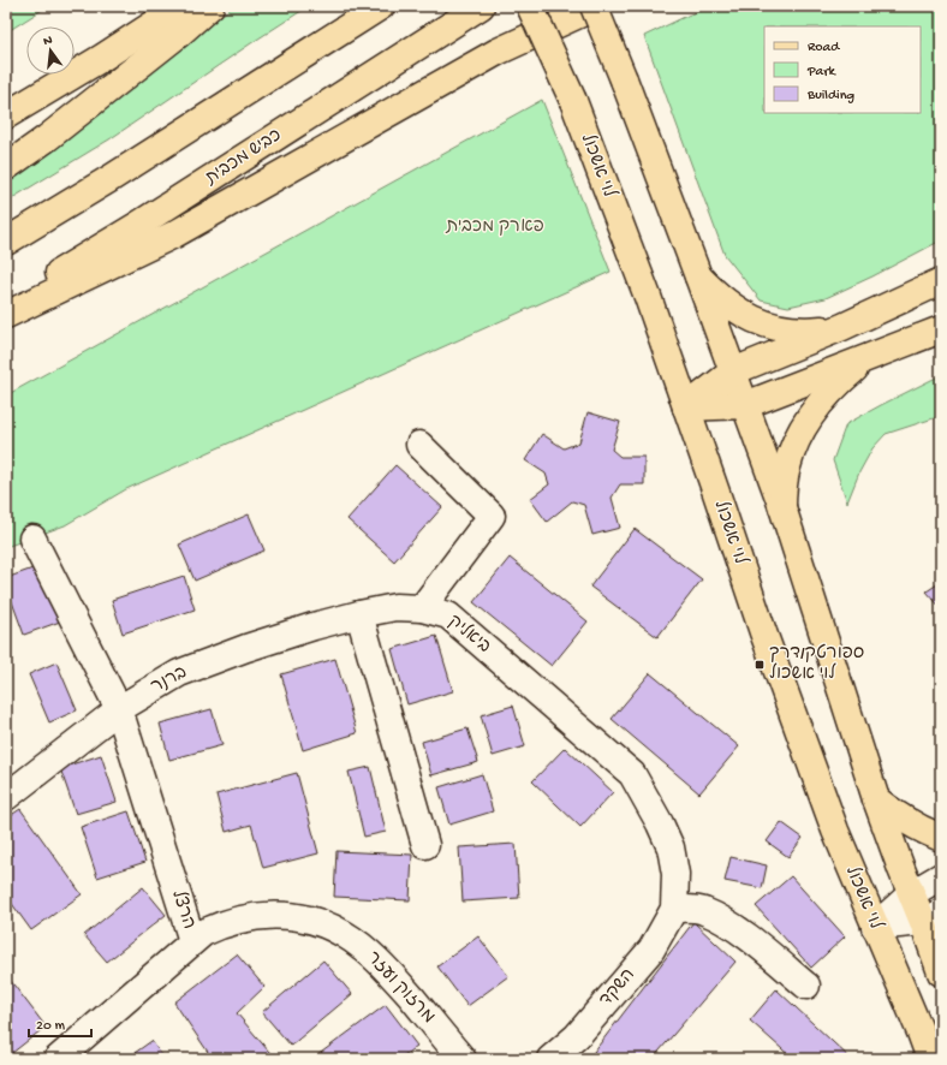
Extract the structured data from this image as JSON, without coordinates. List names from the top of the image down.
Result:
{
  "streets": {
    "main road": ["כביש מכבית", "לוי אשכול"],
    "street": [
      "ביאליק",
      "ברנר",
      "הרצל",
      "מרזוק ועזר",
      "השקד"
    ]
  },
  "crossings": [
    ["ביאליק", "ברנר"],
    ["ביאליק", "השקד"],
    ["ברנר", "הרצל"],
    ["הרצל", "מרזוק ועזר"]
  ],
  "parks": ["פארק מכבית"],
  "places": {
    "transit": ["ספורטק/דרך לוי אשכול"]
  },
  "legend": ["Road", "Park", "Building"],
  "scale_bar": "20 m",
  "north": "top"
}
